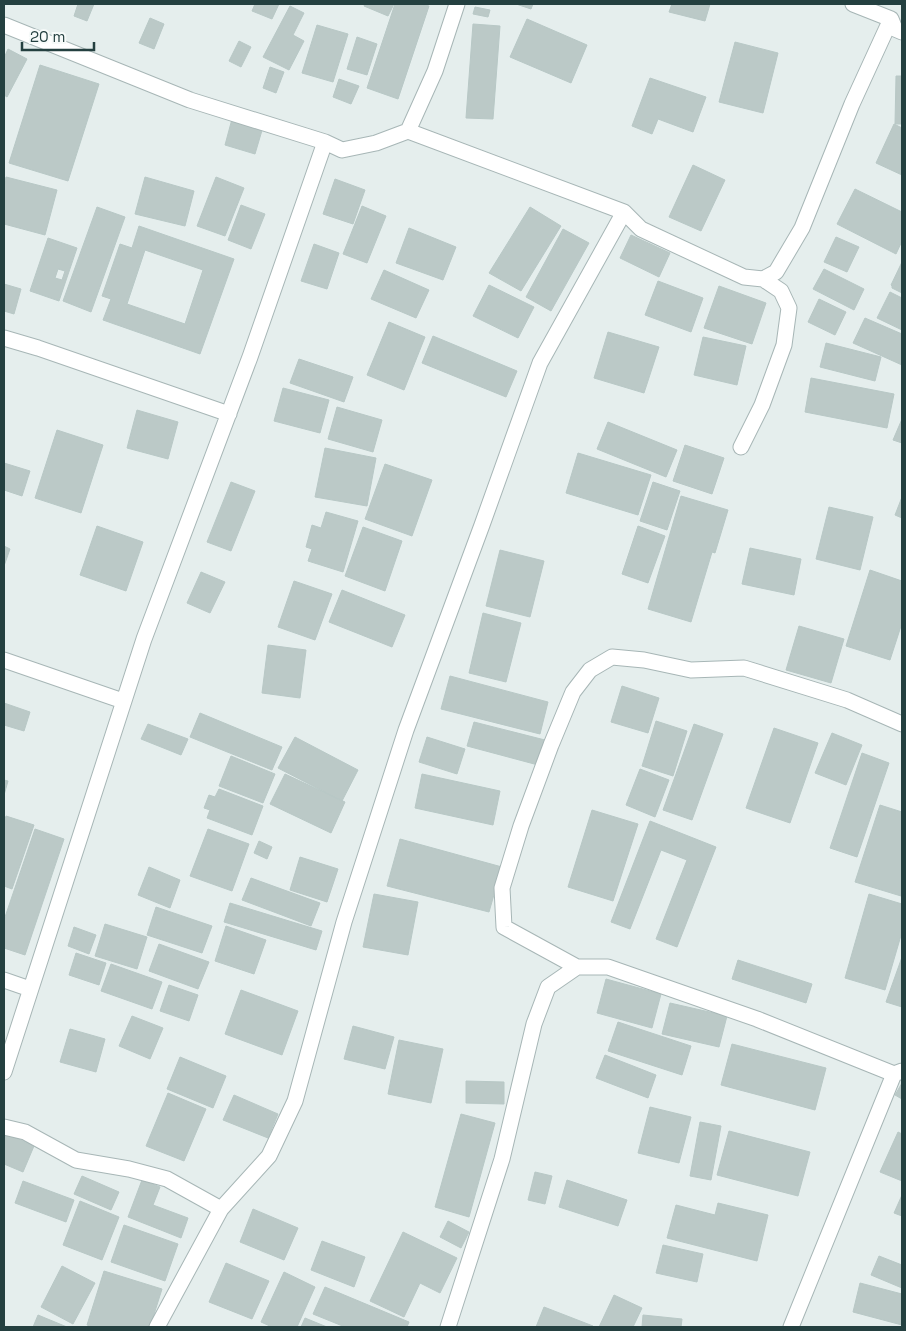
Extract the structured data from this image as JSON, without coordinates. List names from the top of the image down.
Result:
{
  "scale_bar": "20 m"
}
